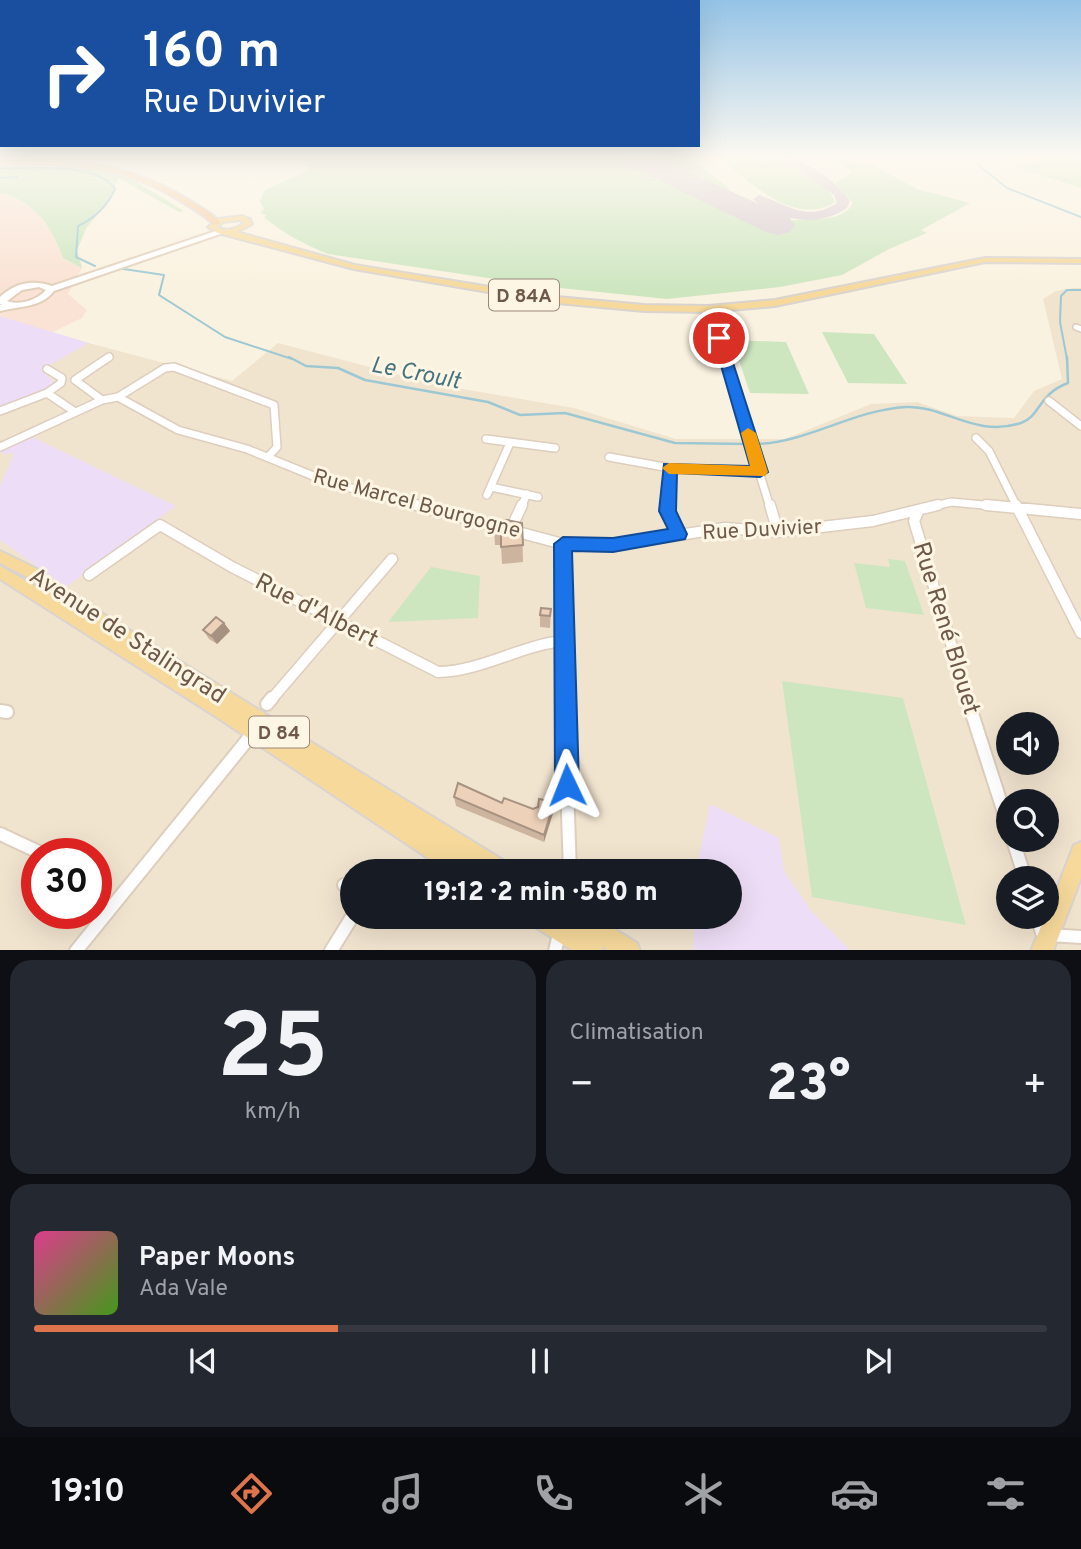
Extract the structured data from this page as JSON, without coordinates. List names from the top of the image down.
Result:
{
  "streets": {
    "main road": ["D 84A", "Avenue de Stalingrad", "D 84"],
    "street": [
      "Rue Marcel Bourgogne",
      "Rue Duvivier",
      "Rue d'Albert",
      "Rue René Blouet"
    ]
  },
  "crossings": [
    ["Rue Marcel Bourgogne", "Rue Duvivier"],
    ["Rue Duvivier", "Rue René Blouet"]
  ],
  "water": ["Le Croult"],
  "page": {
    "turn": ["160 m", "Rue Duvivier"],
    "limit": "30",
    "trip": "19:12 · 2 min · 580 m",
    "tile": [
      ["25", "km/h"],
      "Climatisation"
    ],
    "heat": ["−", "23°", "+"],
    "song": ["Paper Moons", "Ada Vale"],
    "tabs": "19:10"
  }
}
